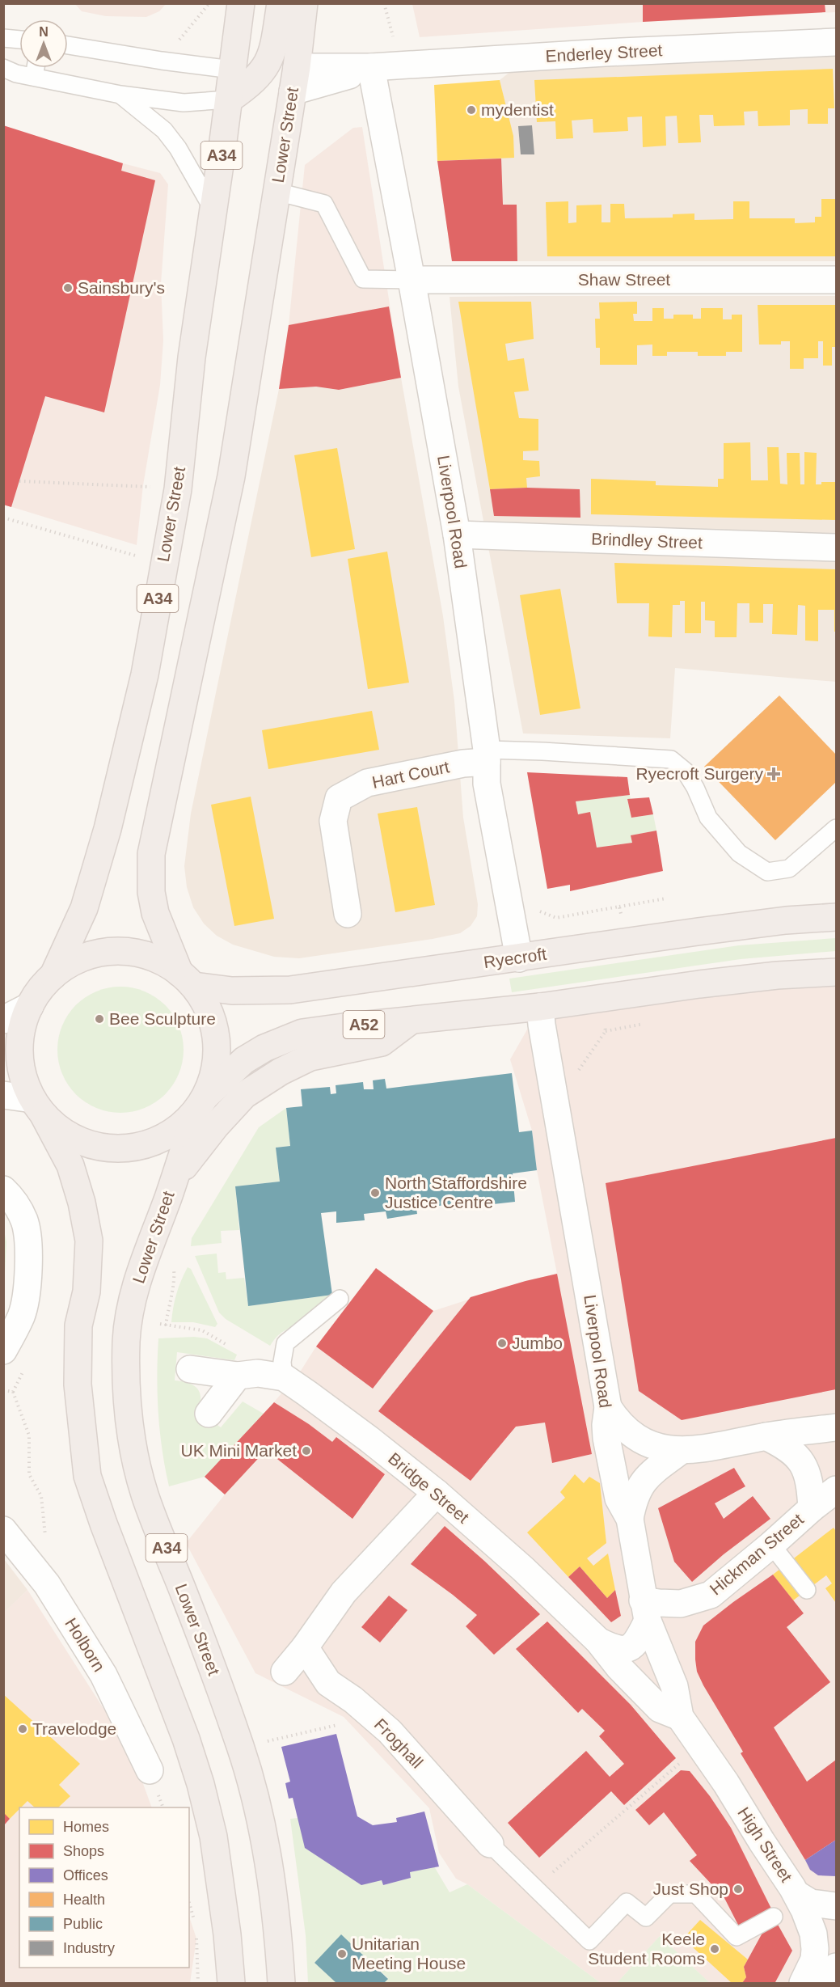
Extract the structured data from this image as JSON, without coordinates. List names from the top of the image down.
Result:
{
  "streets": {
    "highway": [
      "Lower Street",
      "A34",
      "Ryecroft",
      "A52"
    ],
    "street": [
      "Enderley Street",
      "Shaw Street",
      "Liverpool Road",
      "Brindley Street",
      "Hart Court",
      "Bridge Street",
      "Hickman Street",
      "Holborn",
      "Froghall",
      "High Street"
    ]
  },
  "crossings": [
    ["Enderley Street", "Lower Street"],
    ["Enderley Street", "A34"],
    ["Enderley Street", "Liverpool Road"],
    ["Lower Street", "A34"],
    ["Lower Street", "Ryecroft"],
    ["Lower Street", "A52"],
    ["Shaw Street", "Liverpool Road"],
    ["Liverpool Road", "Brindley Street"],
    ["Liverpool Road", "Hart Court"],
    ["Liverpool Road", "Ryecroft"],
    ["Liverpool Road", "A52"],
    ["Liverpool Road", "Bridge Street"],
    ["Liverpool Road", "Hickman Street"],
    ["Liverpool Road", "High Street"],
    ["Bridge Street", "Hickman Street"],
    ["Bridge Street", "High Street"]
  ],
  "places": {
    "other": [
      "mydentist",
      "Sainsbury's",
      "Bee Sculpture",
      "North Staffordshire Justice Centre",
      "Jumbo",
      "UK Mini Market",
      "Travelodge",
      "Just Shop",
      "Keele Student Rooms",
      "Unitarian Meeting House"
    ],
    "health": ["Ryecroft Surgery"]
  },
  "legend": [
    "Homes",
    "Shops",
    "Offices",
    "Health",
    "Public",
    "Industry"
  ],
  "north": "top"
}
